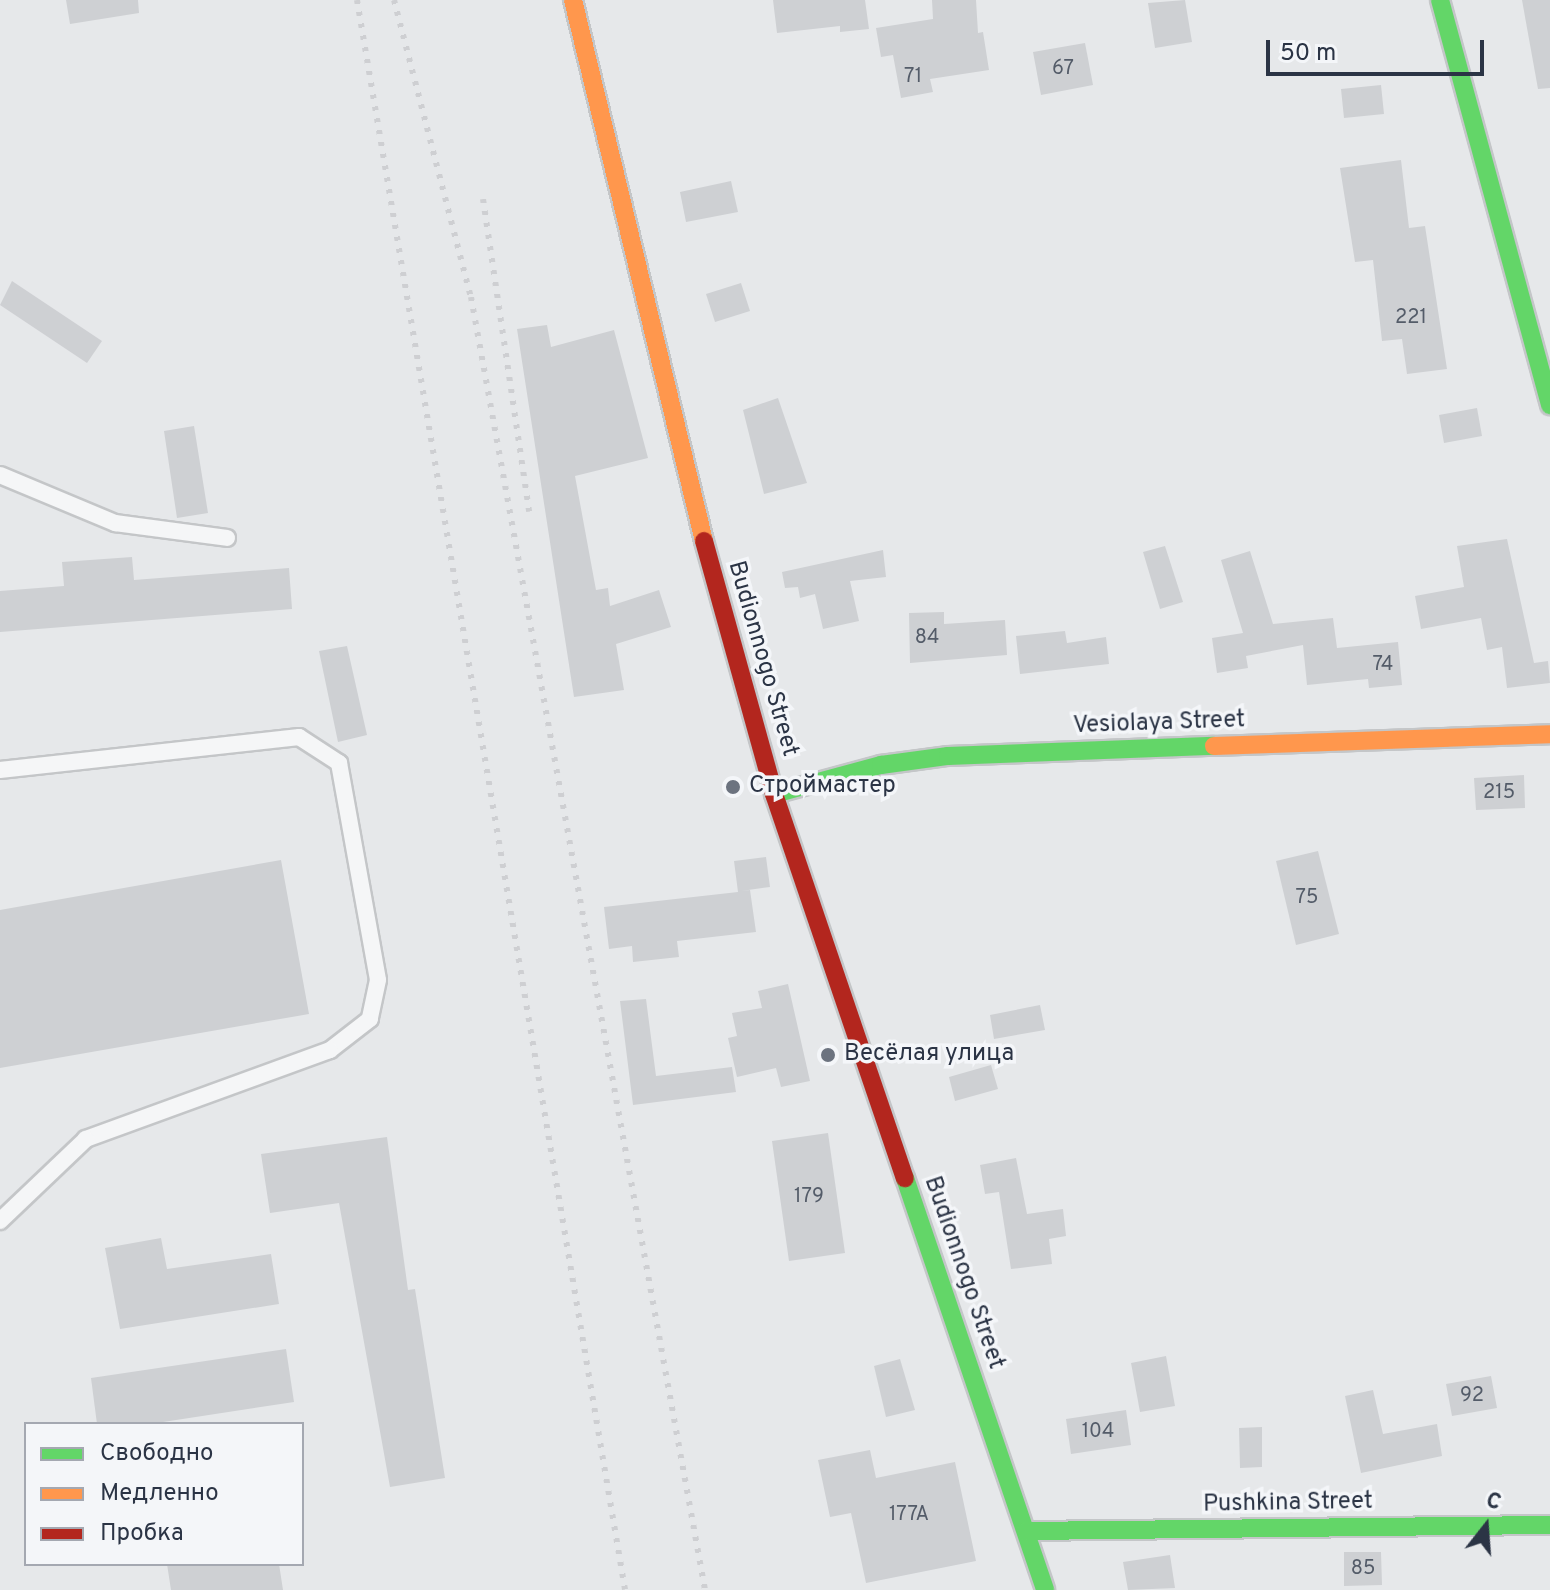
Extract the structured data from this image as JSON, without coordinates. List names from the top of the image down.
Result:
{
  "streets": {
    "street": ["Budionnogo Street", "Vesiolaya Street", "Pushkina Street"]
  },
  "crossings": [
    ["Budionnogo Street", "Vesiolaya Street"],
    ["Budionnogo Street", "Pushkina Street"]
  ],
  "places": ["Строймастер", "Весёлая улица"],
  "house_numbers": [
    "67",
    "71",
    "221",
    "84",
    "74",
    "215",
    "75",
    "179",
    "92",
    "104",
    "177А",
    "85"
  ],
  "legend": ["Свободно", "Медленно", "Пробка"],
  "scale_bar": "50 m",
  "north": "top"
}
